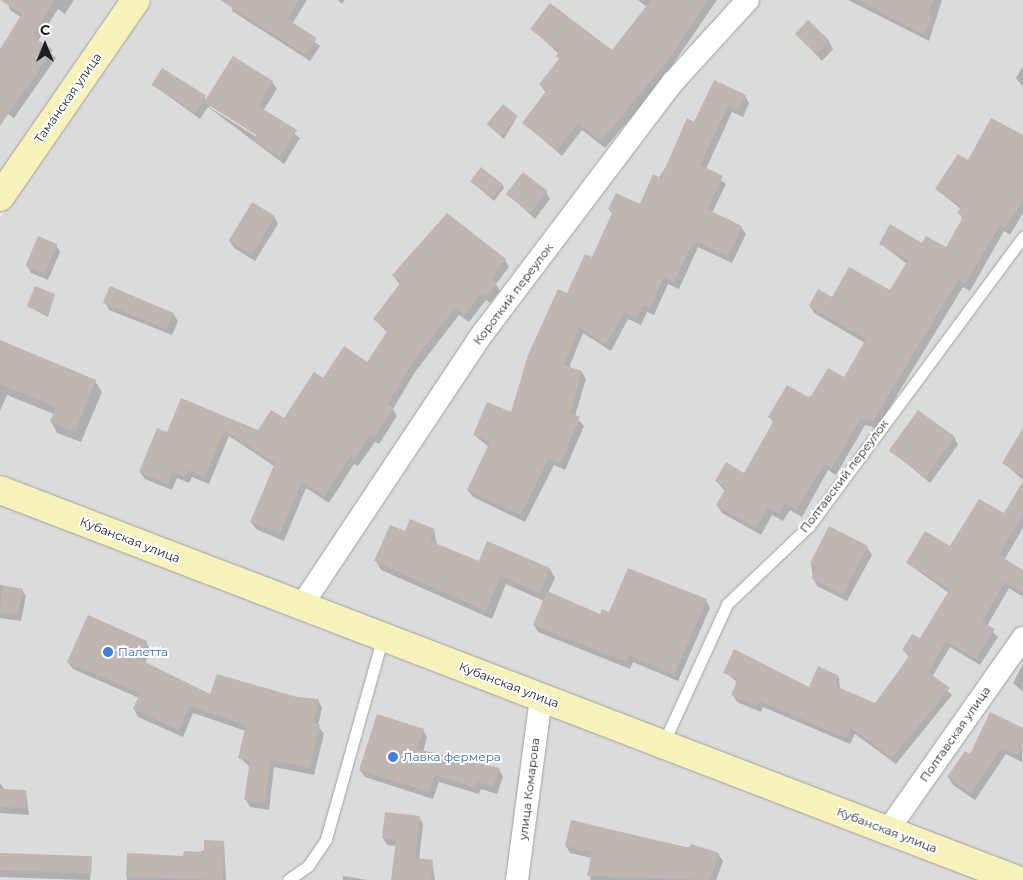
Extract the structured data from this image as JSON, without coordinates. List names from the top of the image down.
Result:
{
  "streets": {
    "street": [
      "Таманская улица",
      "Короткий переулок",
      "Кубанская улица",
      "Полтавская улица",
      "улица Комарова"
    ],
    "lane": ["Полтавский переулок"]
  },
  "crossings": [
    ["Короткий переулок", "Кубанская улица"],
    ["Полтавский переулок", "Кубанская улица"],
    ["Кубанская улица", "Полтавская улица"],
    ["Кубанская улица", "улица Комарова"]
  ],
  "places": ["Палетта", "Лавка фермера"],
  "north": "top"
}
